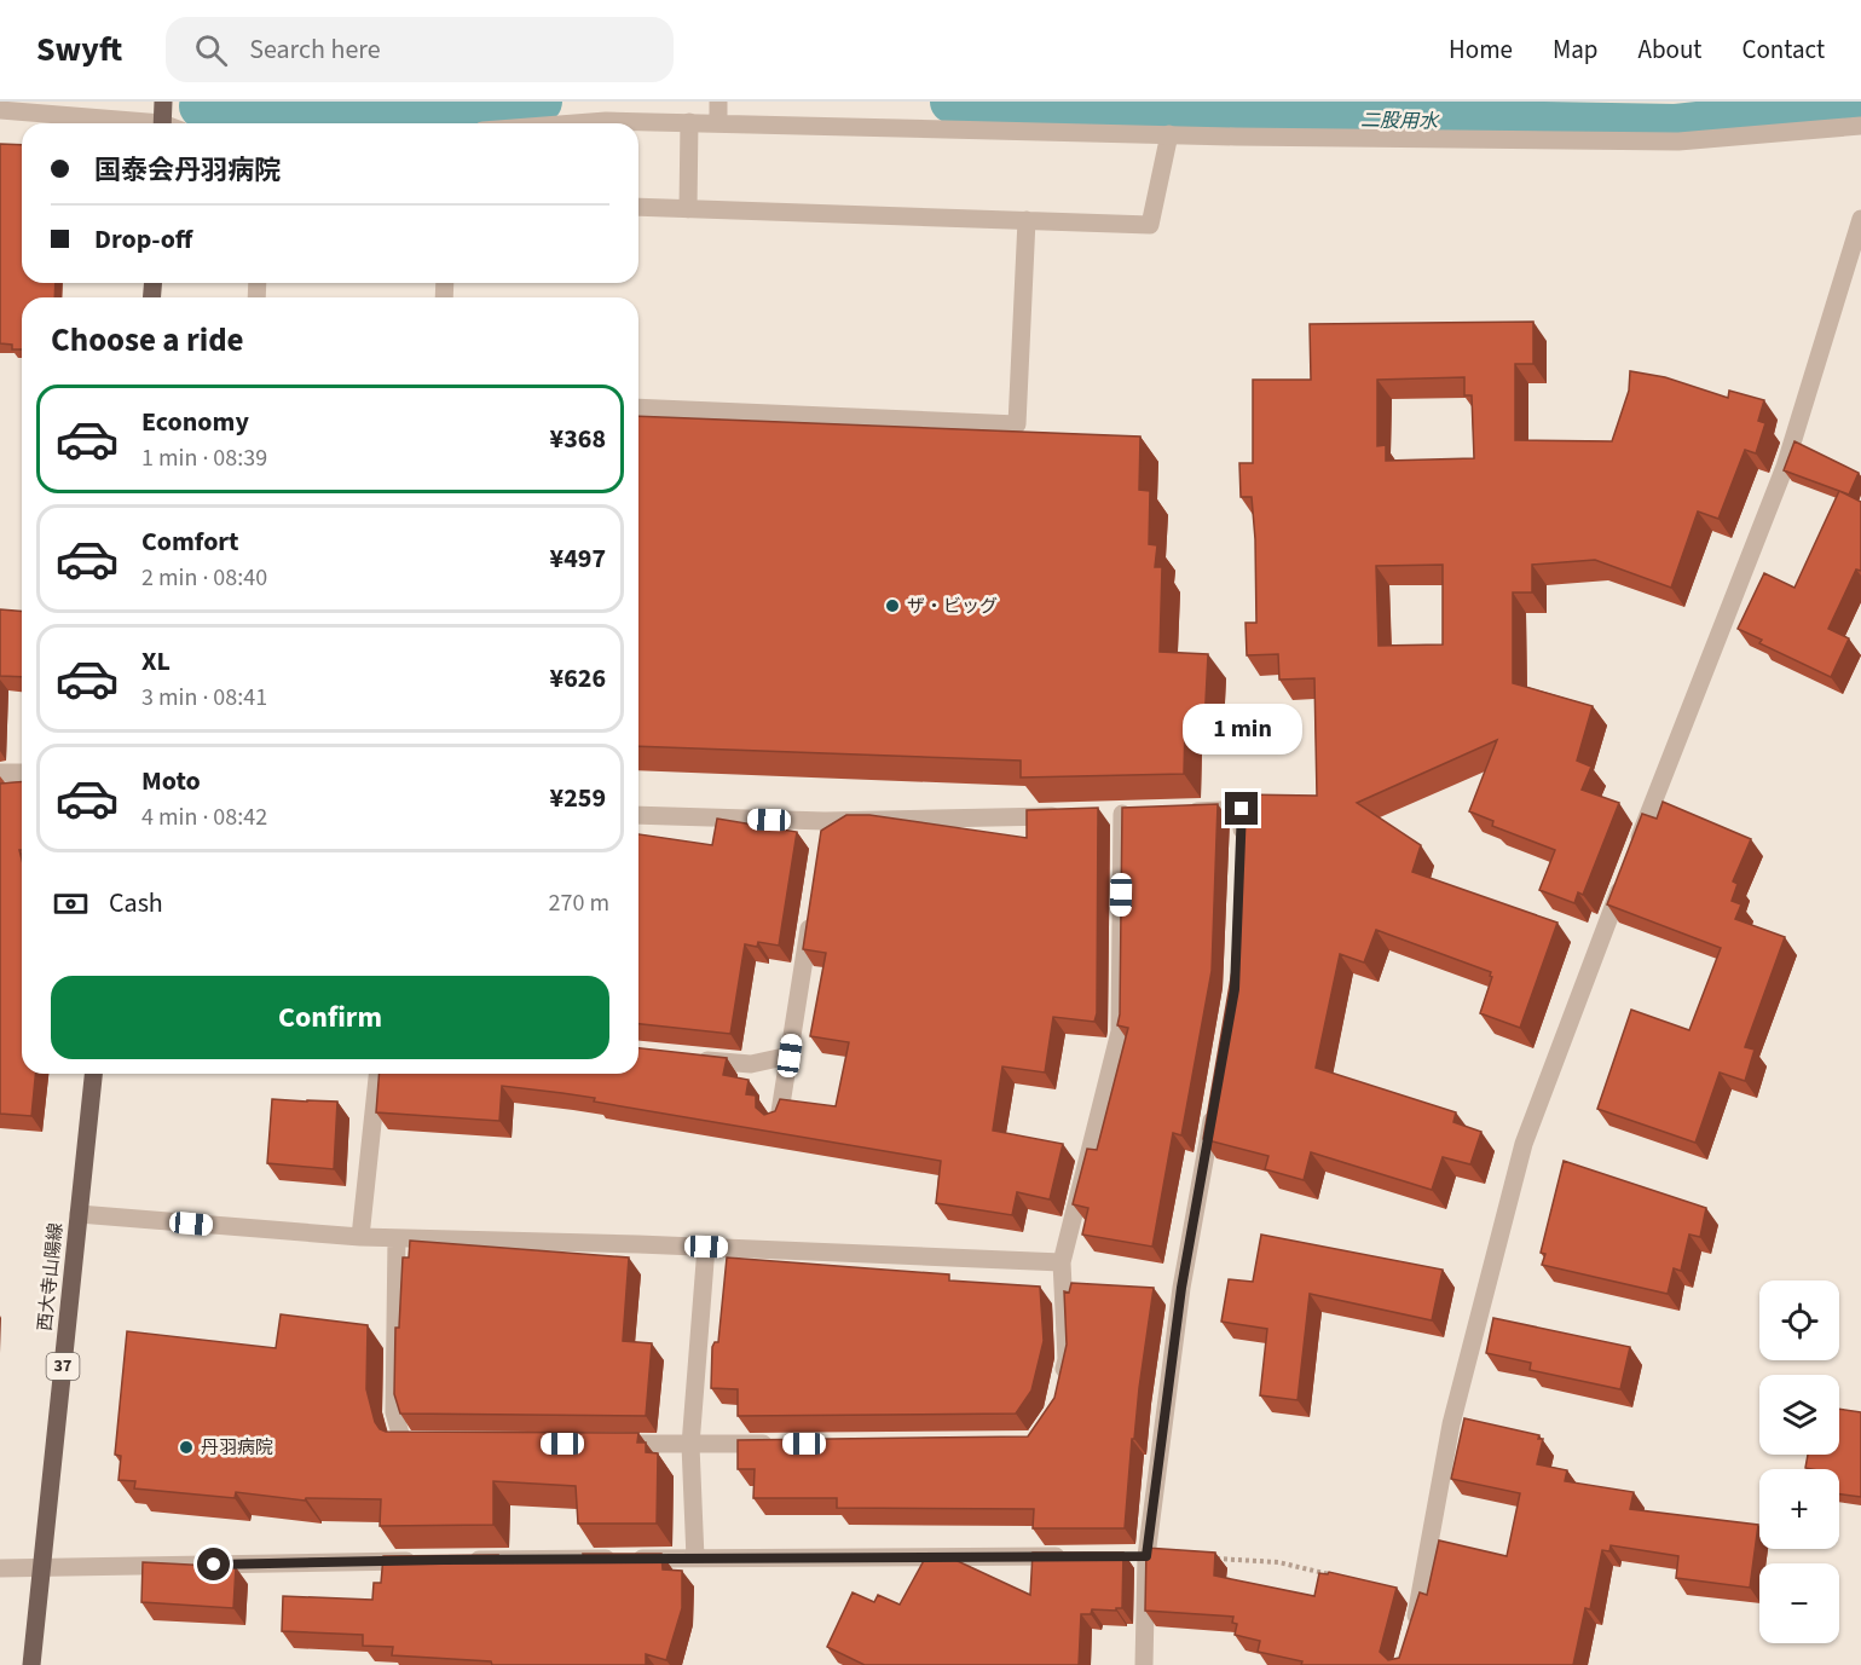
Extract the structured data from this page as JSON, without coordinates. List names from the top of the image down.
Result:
{
  "streets": {
    "main road": ["西大寺山陽線", "37"]
  },
  "water": ["二股用水"],
  "places": ["ザ・ビッグ", "丹羽病院"],
  "page": {
    "header": "Swyft",
    "search": "Search here",
    "nav": [
      "Home",
      "Map",
      "About",
      "Contact"
    ],
    "banner": ["国泰会丹羽病院", "Drop-off"],
    "heading": "Choose a ride",
    "list": [
      {
        "name": "Economy",
        "note": "1 min · 08:39",
        "value": "¥368"
      },
      {
        "name": "Comfort",
        "note": "2 min · 08:40",
        "value": "¥497"
      },
      {
        "name": "XL",
        "note": "3 min · 08:41",
        "value": "¥626"
      },
      {
        "name": "Moto",
        "note": "4 min · 08:42",
        "value": "¥259"
      }
    ],
    "bubble": "1 min",
    "pay": ["Cash", "270 m"],
    "buttons": "Confirm",
    "map_buttons": ["+", "−"]
  }
}
